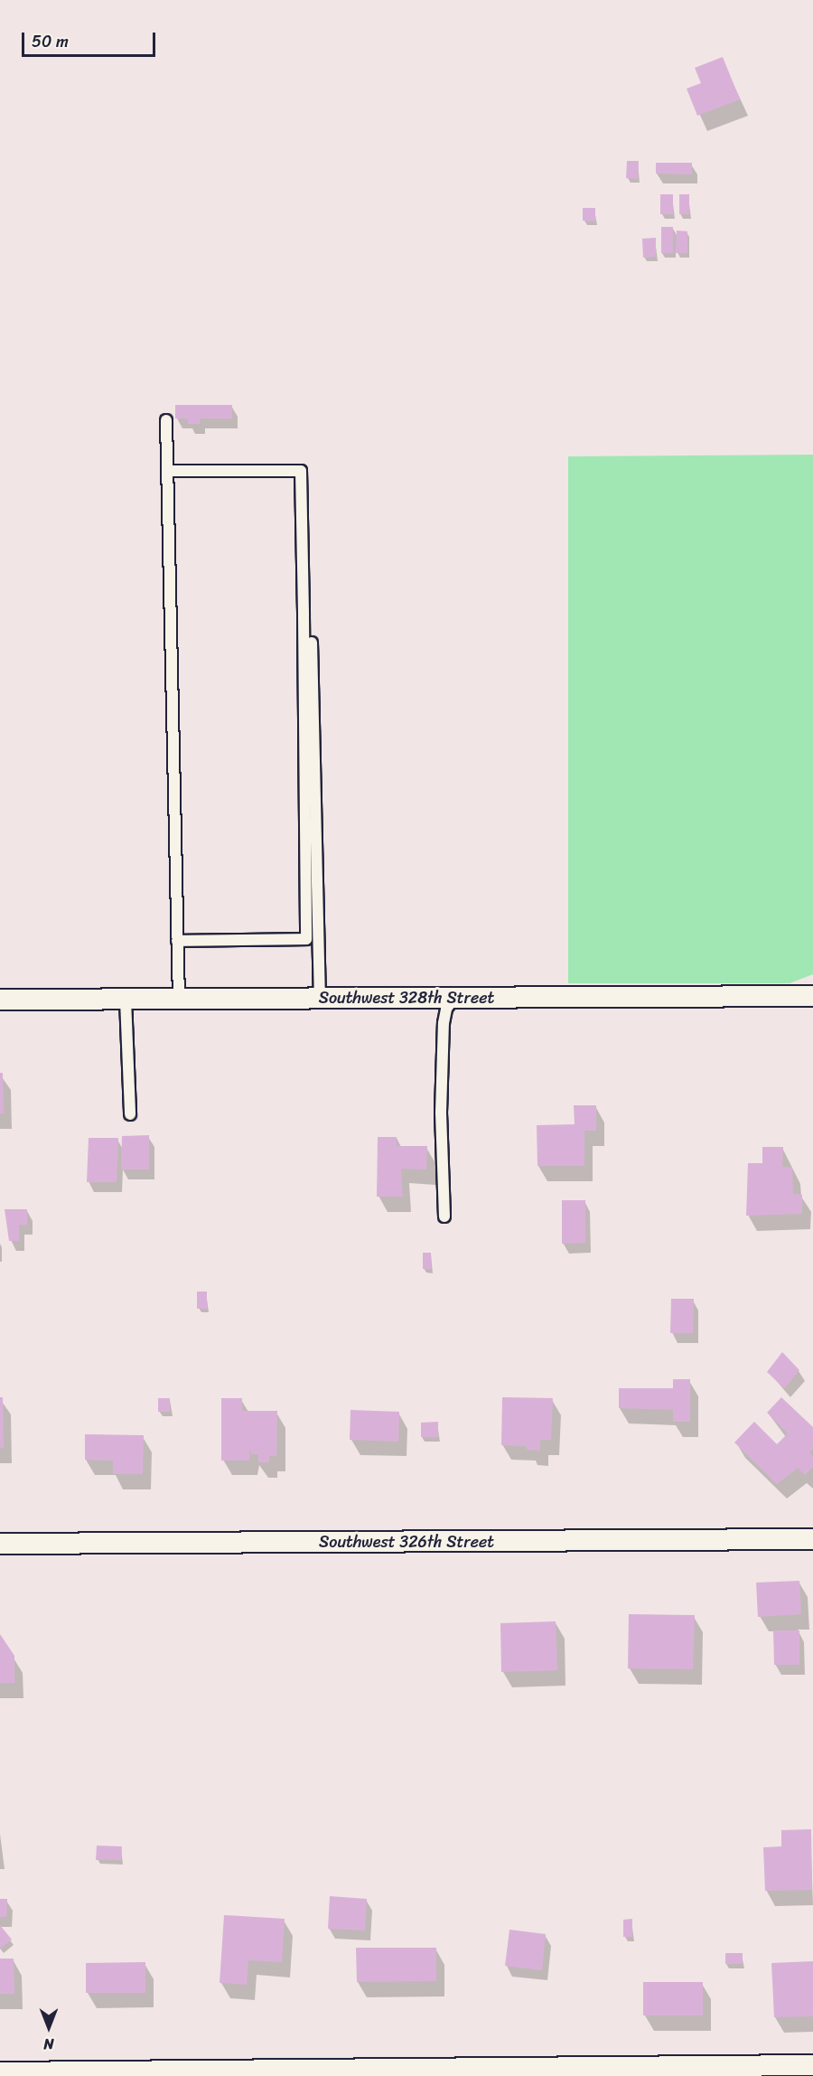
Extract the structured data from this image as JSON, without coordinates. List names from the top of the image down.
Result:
{
  "streets": {
    "street": ["Southwest 328th Street", "Southwest 326th Street"]
  },
  "scale_bar": "50 m",
  "north": "bottom"
}
